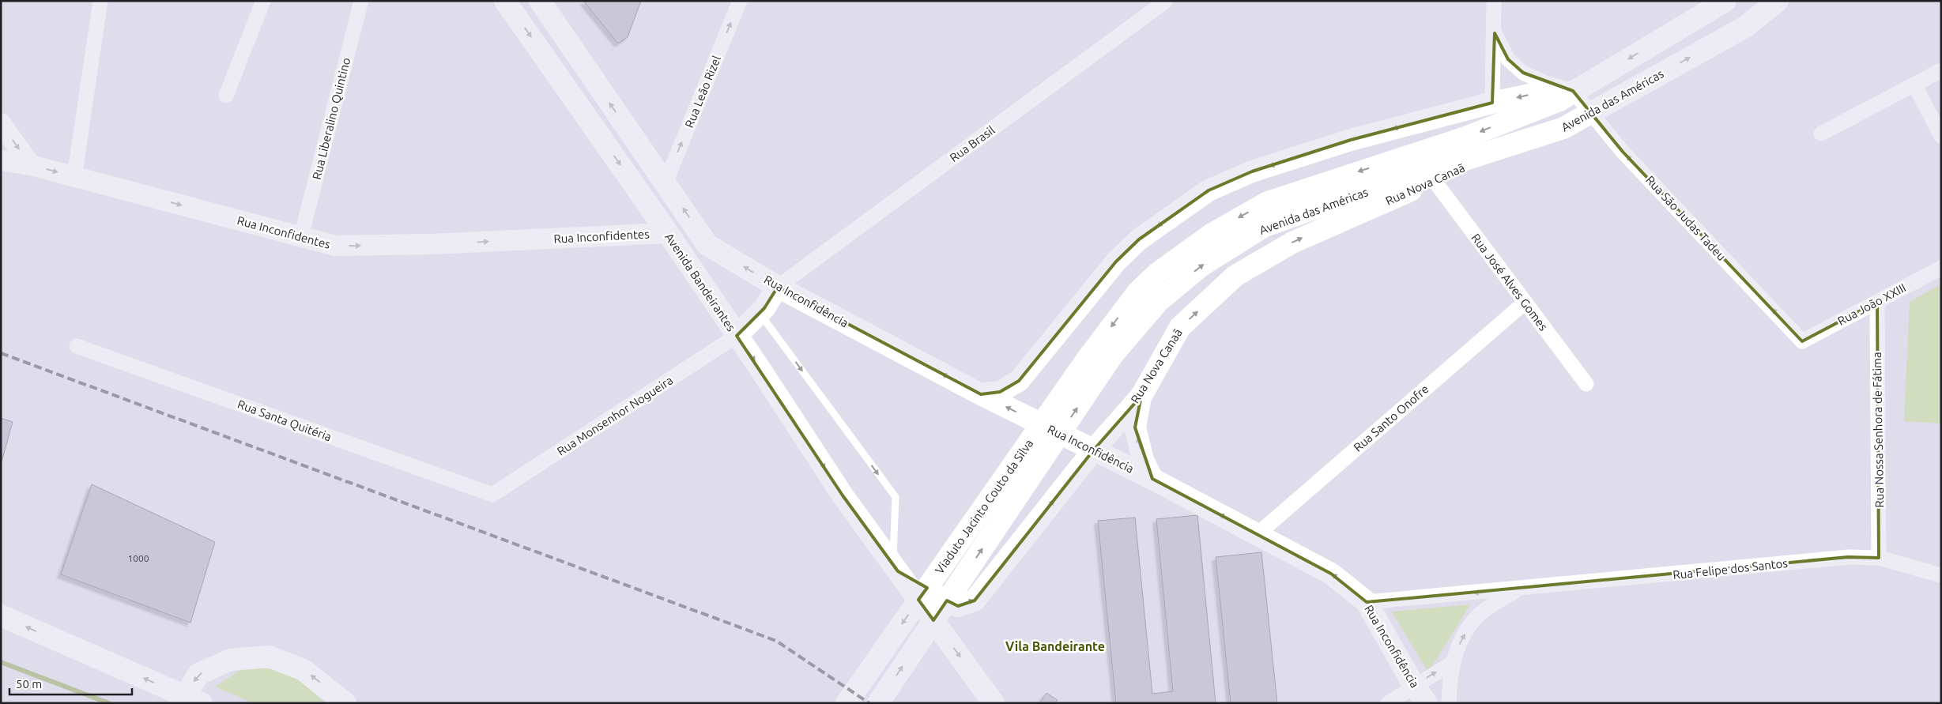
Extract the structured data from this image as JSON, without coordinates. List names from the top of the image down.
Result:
{
  "streets": {
    "main road": [
      "Avenida das Américas",
      "Rua Nova Canaã",
      "Avenida Bandeirantes",
      "Rua Inconfidência",
      "Viaduto Jacinto Couto da Silva"
    ],
    "street": [
      "Rua Leão Rizel",
      "Rua Liberalino Quintino",
      "Rua Brasil",
      "Rua São Judas Tadeu",
      "Rua Inconfidentes",
      "Rua José Alves Gomes",
      "Rua João XXIII",
      "Rua Monsenhor Nogueira",
      "Rua Santo Onofre",
      "Rua Santa Quitéria",
      "Rua Nossa Senhora de Fátima",
      "Rua Felipe dos Santos"
    ]
  },
  "crossings": [
    ["Rua Leão Rizel", "Rua Inconfidência"],
    ["Avenida das Américas", "Rua Nova Canaã"],
    ["Avenida das Américas", "Rua São Judas Tadeu"],
    ["Avenida das Américas", "Viaduto Jacinto Couto da Silva"],
    ["Rua Liberalino Quintino", "Rua Inconfidentes"],
    ["Rua Brasil", "Rua Inconfidência"],
    ["Rua Nova Canaã", "Avenida Bandeirantes"],
    ["Rua Nova Canaã", "Rua José Alves Gomes"],
    ["Rua Nova Canaã", "Rua Inconfidência"],
    ["Rua São Judas Tadeu", "Rua João XXIII"],
    ["Rua Inconfidentes", "Avenida Bandeirantes"],
    ["Avenida Bandeirantes", "Rua Monsenhor Nogueira"],
    ["Rua José Alves Gomes", "Rua Santo Onofre"],
    ["Rua Inconfidência", "Rua Santo Onofre"],
    ["Rua Inconfidência", "Rua Felipe dos Santos"],
    ["Rua João XXIII", "Rua Nossa Senhora de Fátima"],
    ["Rua Monsenhor Nogueira", "Rua Santa Quitéria"],
    ["Rua Nossa Senhora de Fátima", "Rua Felipe dos Santos"]
  ],
  "one_way": [
    "Rua Leão Rizel",
    "Rua São Judas Tadeu",
    "Rua Inconfidentes",
    "Avenida Bandeirantes",
    "Rua Inconfidência"
  ],
  "districts": ["Vila Bandeirante"],
  "house_numbers": ["1000"],
  "scale_bar": "50 m"
}
